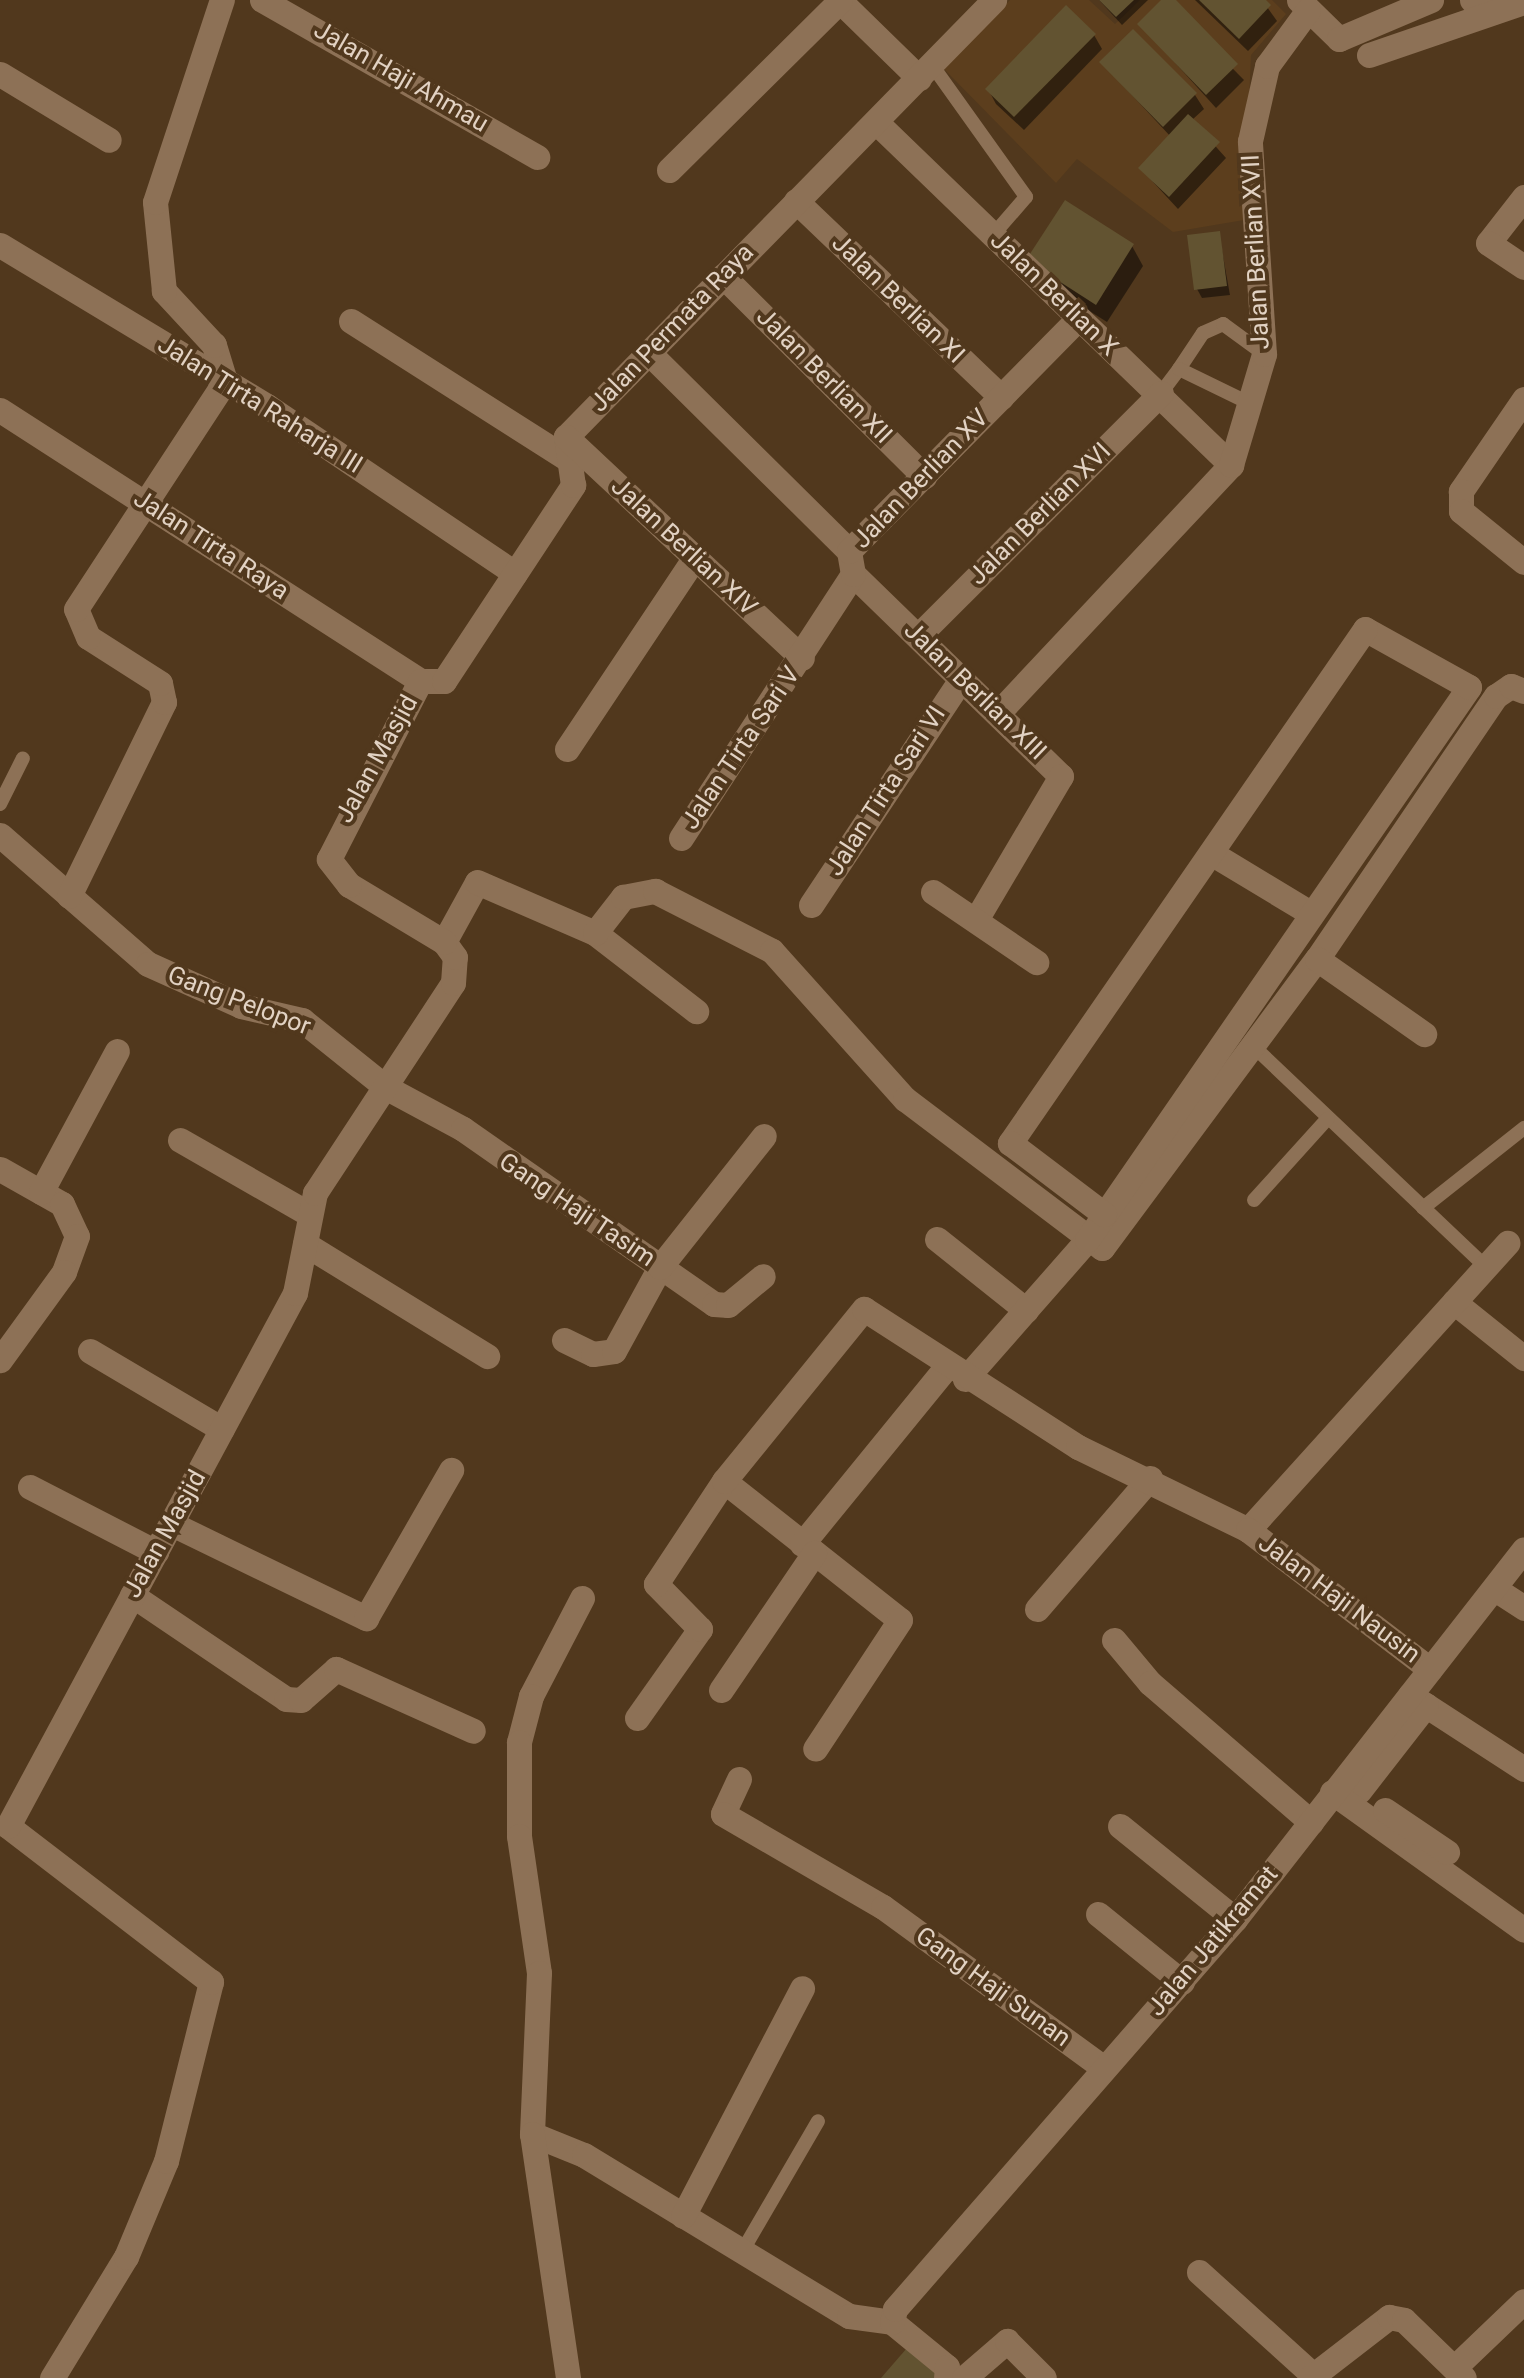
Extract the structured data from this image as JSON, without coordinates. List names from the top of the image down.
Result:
{
  "streets": {
    "street": [
      "Jalan Haji Ahmau",
      "Jalan Berlian XVII",
      "Jalan Berlian X",
      "Jalan Berlian XI",
      "Jalan Permata Raya",
      "Jalan Berlian XII",
      "Jalan Tirta Raharja III",
      "Jalan Berlian XV",
      "Jalan Berlian XVI",
      "Jalan Tirta Raya",
      "Jalan Berlian XIV",
      "Jalan Berlian XIII",
      "Jalan Tirta Sari V",
      "Jalan Masjid",
      "Jalan Tirta Sari VI",
      "Gang Pelopor",
      "Gang Haji Tasim",
      "Jalan Haji Nausin",
      "Jalan Jatikramat",
      "Gang Haji Sunan"
    ]
  },
  "crossings": [
    ["Jalan Berlian XVII", "Jalan Berlian X"],
    ["Jalan Berlian XVII", "Jalan Berlian XIII"],
    ["Jalan Berlian X", "Jalan Permata Raya"],
    ["Jalan Berlian X", "Jalan Berlian XV"],
    ["Jalan Berlian X", "Jalan Berlian XVI"],
    ["Jalan Berlian XI", "Jalan Permata Raya"],
    ["Jalan Berlian XI", "Jalan Berlian XV"],
    ["Jalan Permata Raya", "Jalan Berlian XII"],
    ["Jalan Permata Raya", "Jalan Berlian XIV"],
    ["Jalan Permata Raya", "Jalan Berlian XIII"],
    ["Jalan Berlian XII", "Jalan Berlian XV"],
    ["Jalan Berlian XV", "Jalan Berlian XIV"],
    ["Jalan Berlian XV", "Jalan Berlian XIII"],
    ["Jalan Berlian XV", "Jalan Tirta Sari V"],
    ["Jalan Berlian XVI", "Jalan Berlian XIII"],
    ["Jalan Tirta Raya", "Jalan Masjid"],
    ["Jalan Berlian XIV", "Jalan Tirta Sari V"],
    ["Jalan Berlian XIII", "Jalan Tirta Sari VI"],
    ["Jalan Masjid", "Gang Pelopor"],
    ["Jalan Masjid", "Gang Haji Tasim"],
    ["Gang Pelopor", "Gang Haji Tasim"],
    ["Jalan Haji Nausin", "Jalan Jatikramat"],
    ["Jalan Jatikramat", "Gang Haji Sunan"]
  ]
}
